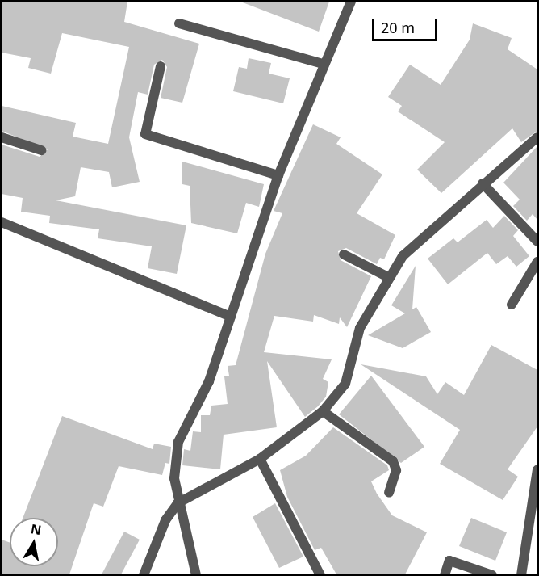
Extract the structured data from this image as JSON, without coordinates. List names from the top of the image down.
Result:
{
  "scale_bar": "20 m",
  "north": "top"
}
